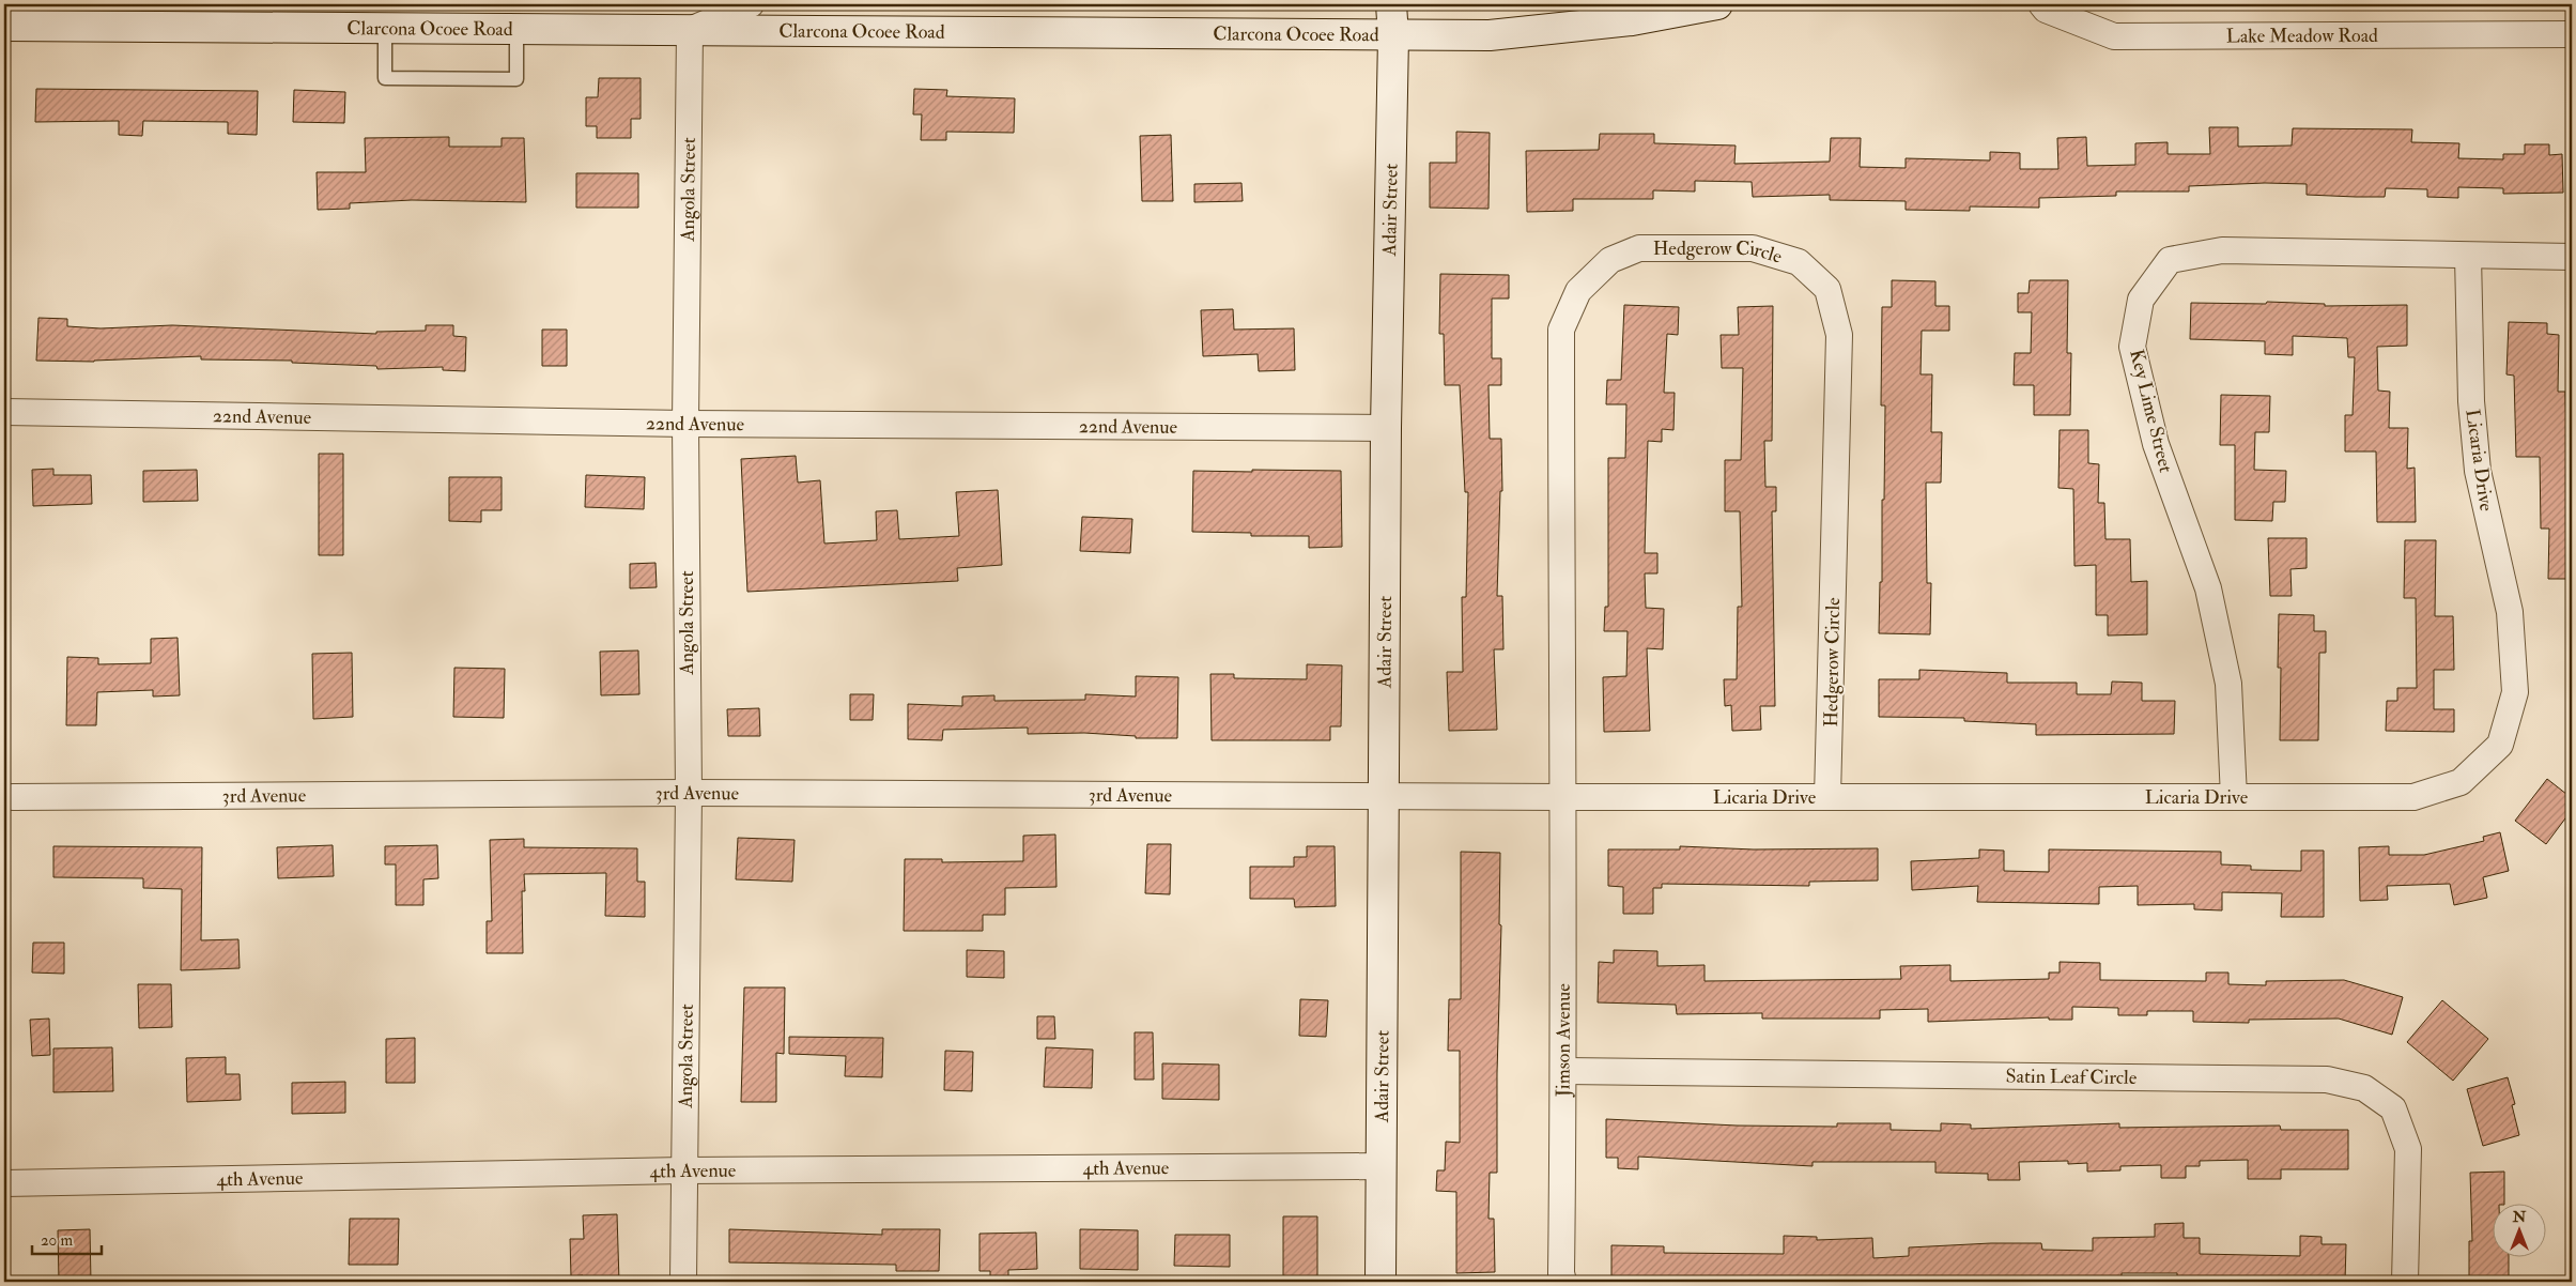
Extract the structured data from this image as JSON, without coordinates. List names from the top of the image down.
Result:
{
  "streets": {
    "street": [
      "Clarcona Ocoee Road",
      "Lake Meadow Road",
      "Angola Street",
      "Adair Street",
      "Hedgerow Circle",
      "Key Lime Street",
      "22nd Avenue",
      "Licaria Drive",
      "3rd Avenue",
      "Jimson Avenue",
      "Satin Leaf Circle",
      "4th Avenue"
    ]
  },
  "crossings": [
    ["Clarcona Ocoee Road", "Angola Street"],
    ["Clarcona Ocoee Road", "Adair Street"],
    ["Angola Street", "22nd Avenue"],
    ["Angola Street", "3rd Avenue"],
    ["Angola Street", "4th Avenue"],
    ["Adair Street", "22nd Avenue"],
    ["Adair Street", "Licaria Drive"],
    ["Adair Street", "3rd Avenue"],
    ["Adair Street", "4th Avenue"],
    ["Hedgerow Circle", "Licaria Drive"],
    ["Hedgerow Circle", "Jimson Avenue"],
    ["Key Lime Street", "Licaria Drive"],
    ["Licaria Drive", "3rd Avenue"],
    ["Licaria Drive", "Jimson Avenue"],
    ["Jimson Avenue", "Satin Leaf Circle"]
  ],
  "scale_bar": "20 m",
  "north": "top"
}
